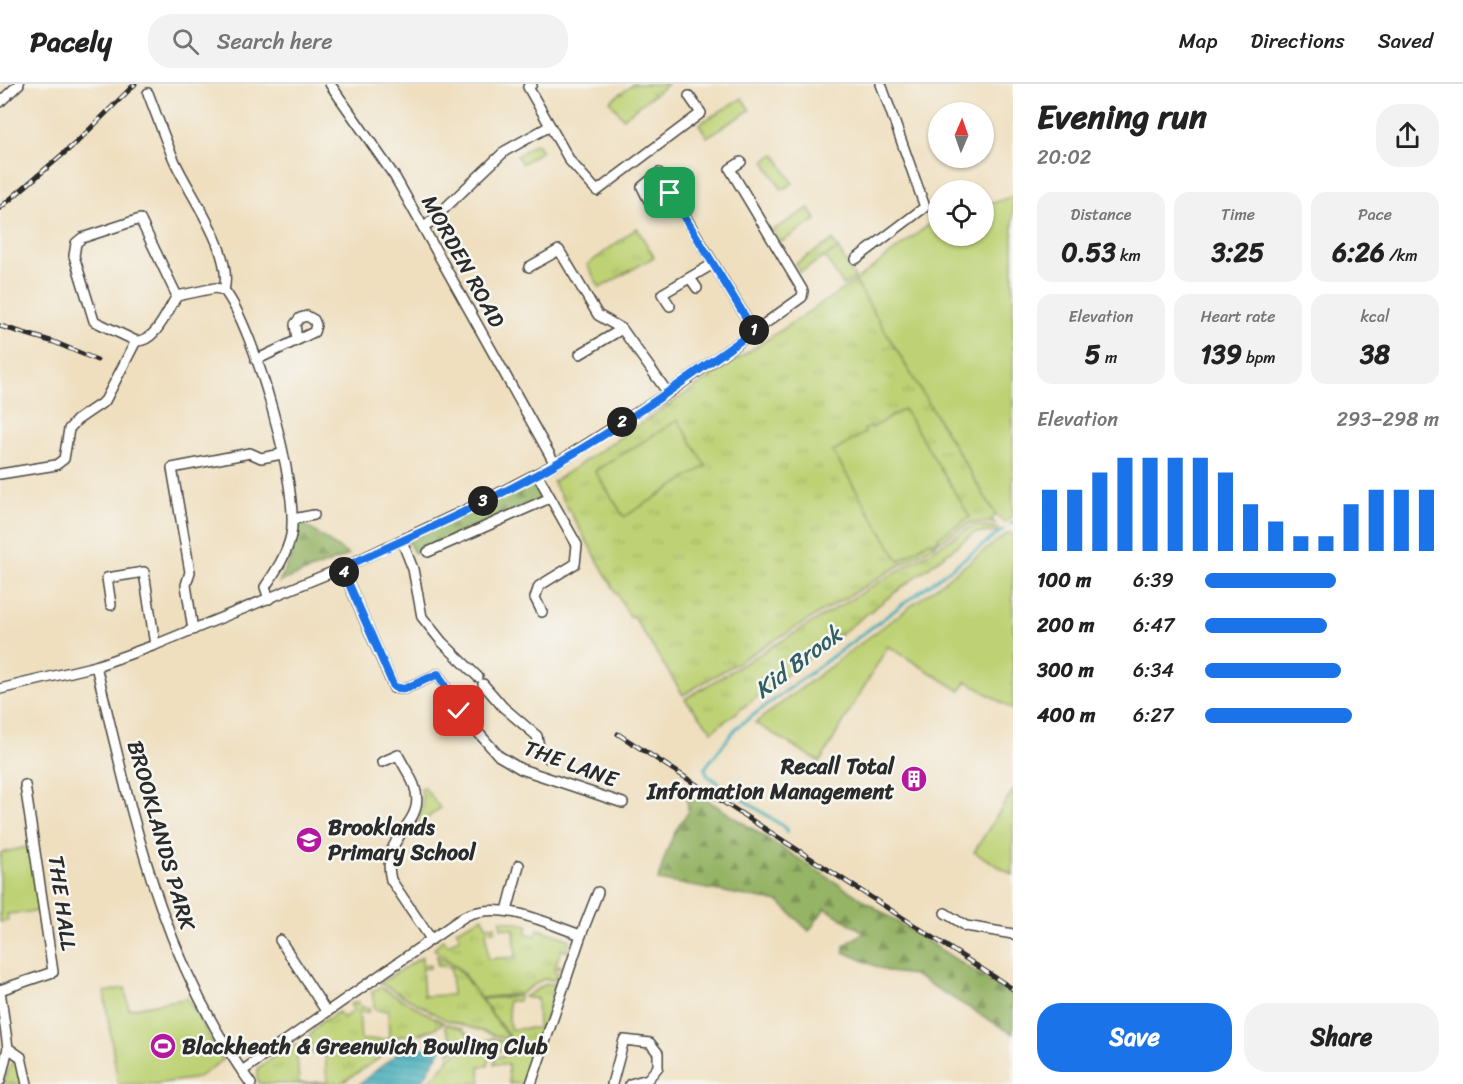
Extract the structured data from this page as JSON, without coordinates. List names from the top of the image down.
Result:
{
  "streets": {
    "street": [
      "MORDEN ROAD",
      "THE LANE",
      "BROOKLANDS PARK",
      "THE HALL"
    ]
  },
  "water": ["Kid Brook"],
  "places": {
    "building": ["Recall Total Information Management"],
    "school or university": ["Brooklands Primary School"],
    "sports": ["Blackheath & Greenwich Bowling Club"]
  },
  "north": "top",
  "page": {
    "header": "Pacely",
    "search": "Search here",
    "nav": ["Map", "Directions", "Saved"],
    "heading": ["Evening run", "20:02"],
    "stats": [
      ["Distance", "0.53 km"],
      ["Time", "3:25"],
      ["Pace", "6:26 /km"],
      ["Elevation", "5 m"],
      ["Heart rate", "139 bpm"],
      ["kcal", "38"]
    ],
    "pins": [
      "1",
      "2",
      "3",
      "4"
    ],
    "chart": ["Elevation", "293–298 m"],
    "list": [
      {
        "name": "100 m",
        "note": "6:39"
      },
      {
        "name": "200 m",
        "note": "6:47"
      },
      {
        "name": "300 m",
        "note": "6:34"
      },
      {
        "name": "400 m",
        "note": "6:27"
      }
    ],
    "buttons": ["Save", "Share"]
  }
}
